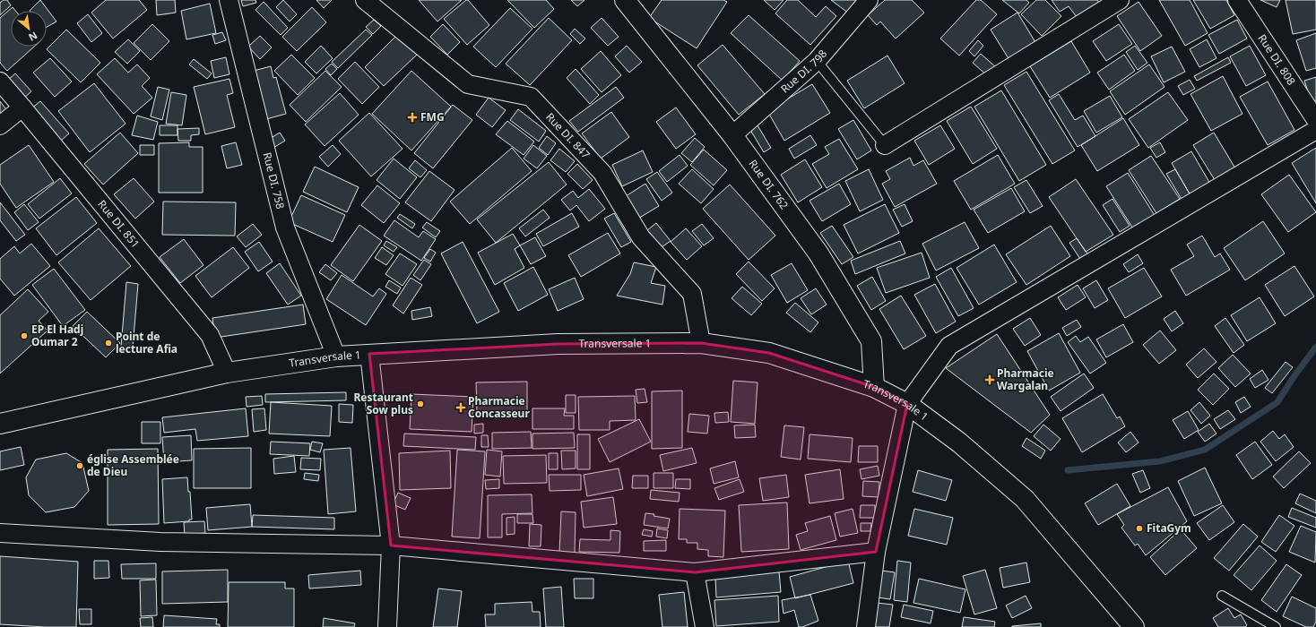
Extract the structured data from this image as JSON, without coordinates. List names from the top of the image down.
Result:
{
  "streets": {
    "main road": ["Rue DI. 762", "Transversale 1"],
    "street": [
      "Rue DI. 808",
      "Rue DI. 798",
      "Rue DI. 847",
      "Rue DI. 758",
      "Rue DI. 851"
    ]
  },
  "crossings": [
    ["Rue DI. 798", "Rue DI. 762"],
    ["Rue DI. 847", "Transversale 1"],
    ["Rue DI. 758", "Transversale 1"],
    ["Rue DI. 762", "Transversale 1"],
    ["Rue DI. 851", "Transversale 1"]
  ],
  "places": {
    "health": ["FMG", "Pharmacie Wargalan", "Pharmacie Concasseur"],
    "other": [
      "EP El Hadj Oumar 2",
      "Point de lecture Afia",
      "Restaurant Sow plus",
      "église Assemblée de Dieu",
      "FitaGym"
    ]
  },
  "north": "bottom right"
}
